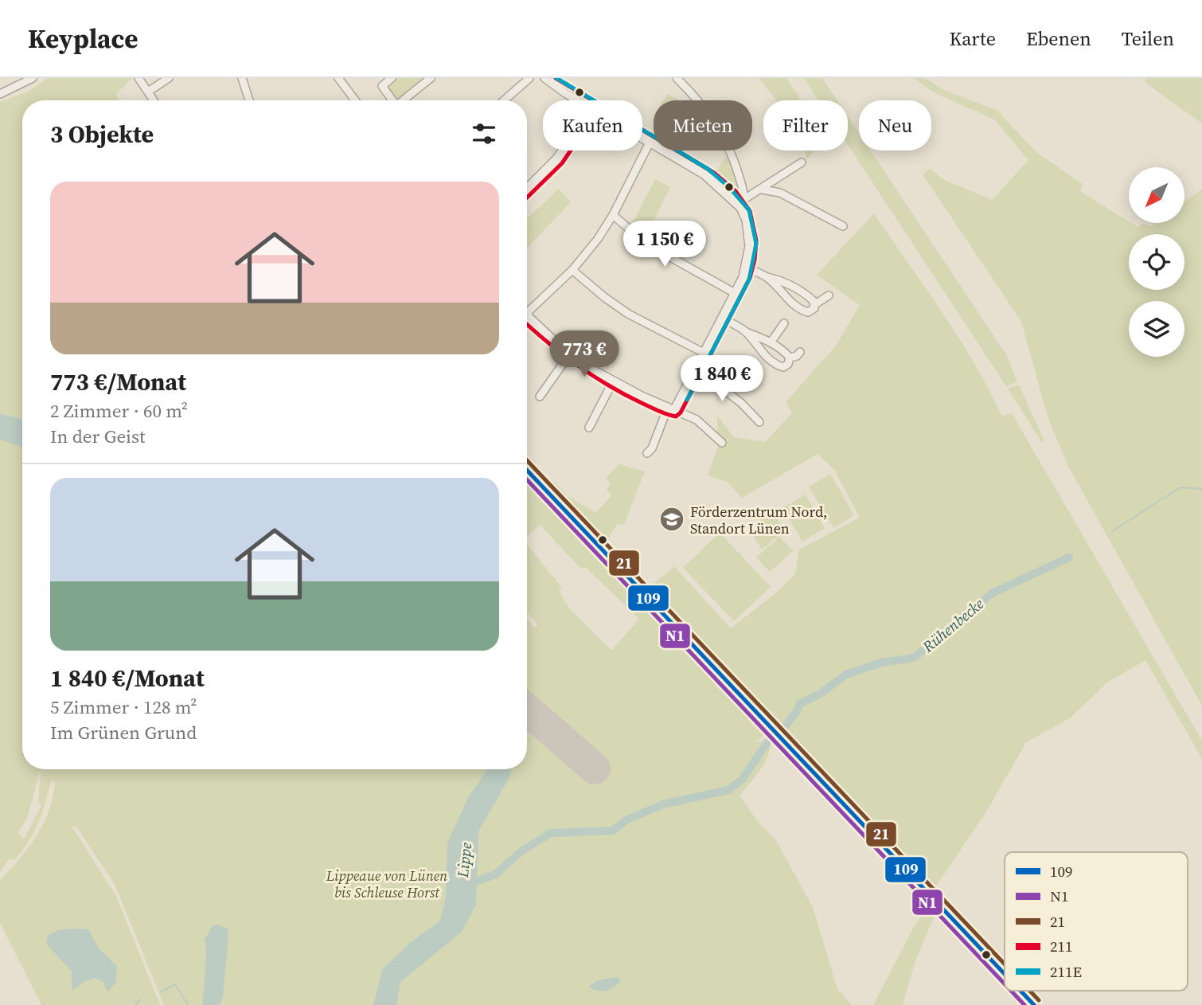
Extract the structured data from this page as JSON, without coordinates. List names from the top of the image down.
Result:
{
  "water": ["Rühenbecke", "Lippe"],
  "parks": ["Lippeaue von Lünen bis Schleuse Horst"],
  "places": {
    "school or university": ["Förderzentrum Nord, Standort Lünen"]
  },
  "lines": [
    "transit line 211",
    "transit line 211E",
    "transit line 21",
    "transit line 109",
    "transit line N1"
  ],
  "legend": [
    "109",
    "N1",
    "21",
    "211",
    "211E"
  ],
  "north": "bottom left",
  "page": {
    "header": "Keyplace",
    "nav": ["Karte", "Ebenen", "Teilen"],
    "chip": [
      "Kaufen",
      "Mieten",
      "Filter",
      "Neu"
    ],
    "heading": "3 Objekte",
    "list": [
      {
        "name": "773 €/Monat",
        "note": "2 Zimmer · 60 m² · In der Geist"
      },
      {
        "name": "1 840 €/Monat",
        "note": "5 Zimmer · 128 m² · Im Grünen Grund"
      }
    ],
    "price": ["1 150 €", "773 €", "1 840 €"]
  }
}
